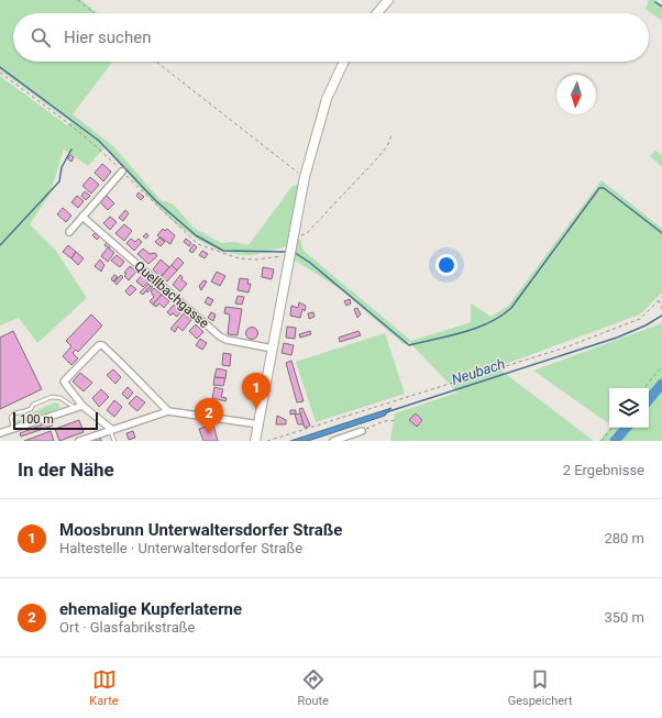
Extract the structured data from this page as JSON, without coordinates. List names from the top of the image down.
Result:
{
  "streets": {
    "street": ["Quellbachgasse"]
  },
  "water": ["Neubach"],
  "scale_bar": "100 m",
  "north": "bottom",
  "page": {
    "search": "Hier suchen",
    "pins": ["1", "2"],
    "scale": "100 m",
    "heading": ["In der Nähe", "2 Ergebnisse"],
    "list": [
      {
        "mark": "1",
        "name": "Moosbrunn Unterwaltersdorfer Straße",
        "note": "Haltestelle · Unterwaltersdorfer Straße",
        "value": "280 m"
      },
      {
        "mark": "2",
        "name": "ehemalige Kupferlaterne",
        "note": "Ort · Glasfabrikstraße",
        "value": "350 m"
      }
    ],
    "nav": ["Karte", "Route", "Gespeichert"]
  }
}
